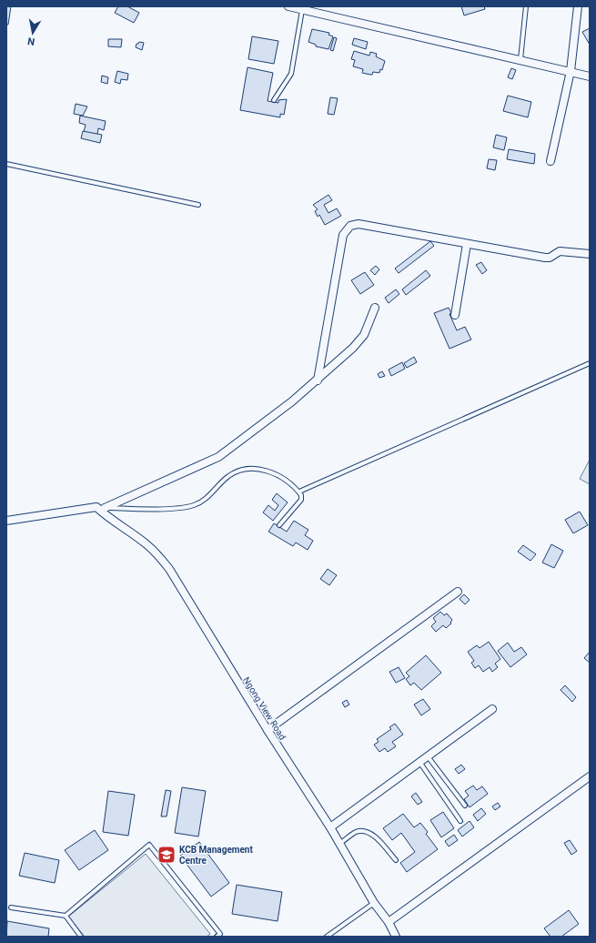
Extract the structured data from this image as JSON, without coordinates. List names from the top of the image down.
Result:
{
  "streets": {
    "street": ["Ngong View Road"]
  },
  "places": {
    "school or university": ["KCB Management Centre"]
  },
  "north": "bottom"
}
